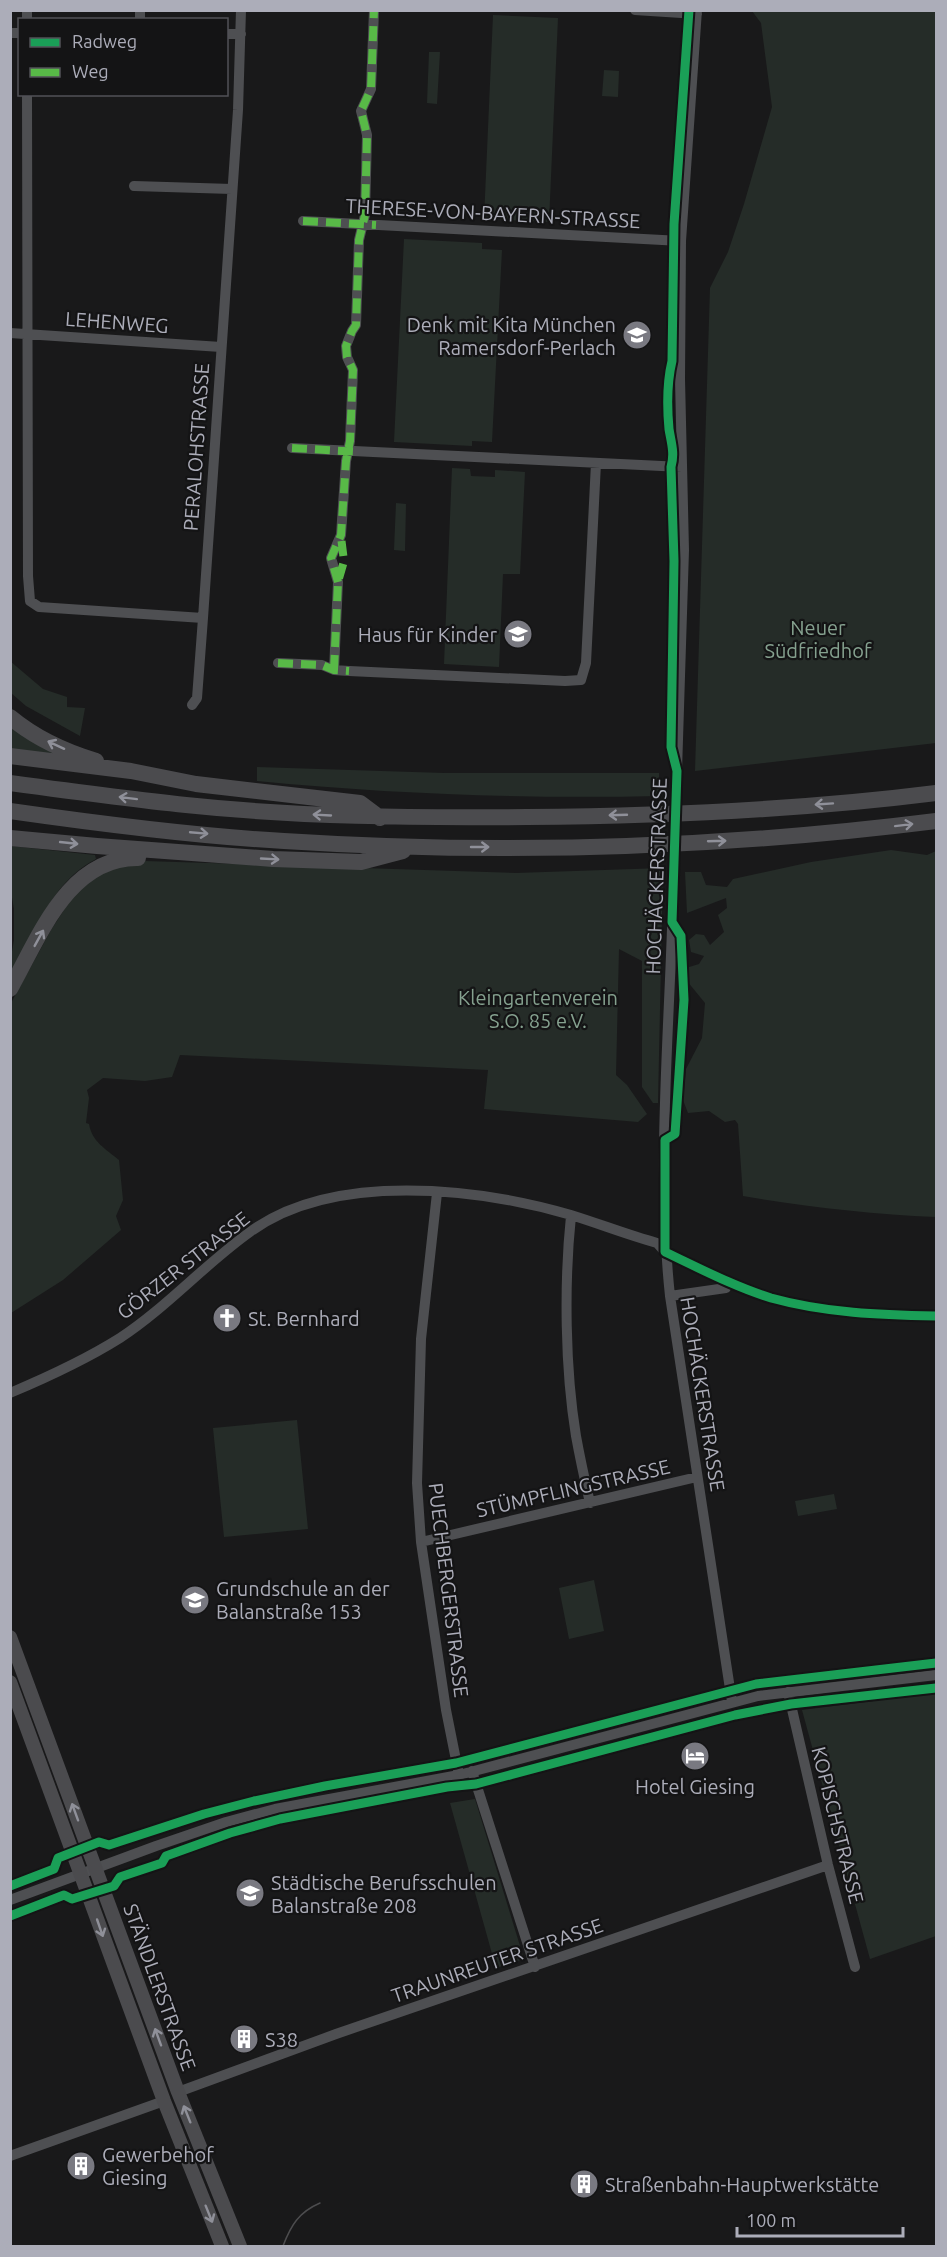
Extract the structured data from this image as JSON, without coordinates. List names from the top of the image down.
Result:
{
  "streets": {
    "main road": ["STÄNDLERSTRASSE"],
    "street": [
      "THERESE-VON-BAYERN-STRASSE",
      "LEHENWEG",
      "PERALOHSTRASSE",
      "HOCHÄCKERSTRASSE",
      "GÖRZER STRASSE",
      "STÜMPFLINGSTRASSE",
      "PUECHBERGERSTRASSE",
      "KOPISCHSTRASSE",
      "TRAUNREUTER STRASSE"
    ]
  },
  "crossings": [
    ["THERESE-VON-BAYERN-STRASSE", "HOCHÄCKERSTRASSE"],
    ["LEHENWEG", "PERALOHSTRASSE"],
    ["HOCHÄCKERSTRASSE", "GÖRZER STRASSE"],
    ["HOCHÄCKERSTRASSE", "STÜMPFLINGSTRASSE"],
    ["GÖRZER STRASSE", "PUECHBERGERSTRASSE"],
    ["STÜMPFLINGSTRASSE", "PUECHBERGERSTRASSE"],
    ["KOPISCHSTRASSE", "TRAUNREUTER STRASSE"],
    ["TRAUNREUTER STRASSE", "STÄNDLERSTRASSE"]
  ],
  "parks": ["Neuer Südfriedhof", "Kleingartenverein S.O. 85 e.V."],
  "places": {
    "school or university": [
      "Denk mit Kita München Ramersdorf-Perlach",
      "Haus für Kinder",
      "Grundschule an der Balanstraße 153",
      "Städtische Berufsschulen Balanstraße 208"
    ],
    "church": ["St. Bernhard"],
    "hotel": ["Hotel Giesing"],
    "building": ["S38", "Gewerbehof Giesing", "Straßenbahn-Hauptwerkstätte"]
  },
  "legend": ["Radweg", "Weg"],
  "scale_bar": "100 m"
}
